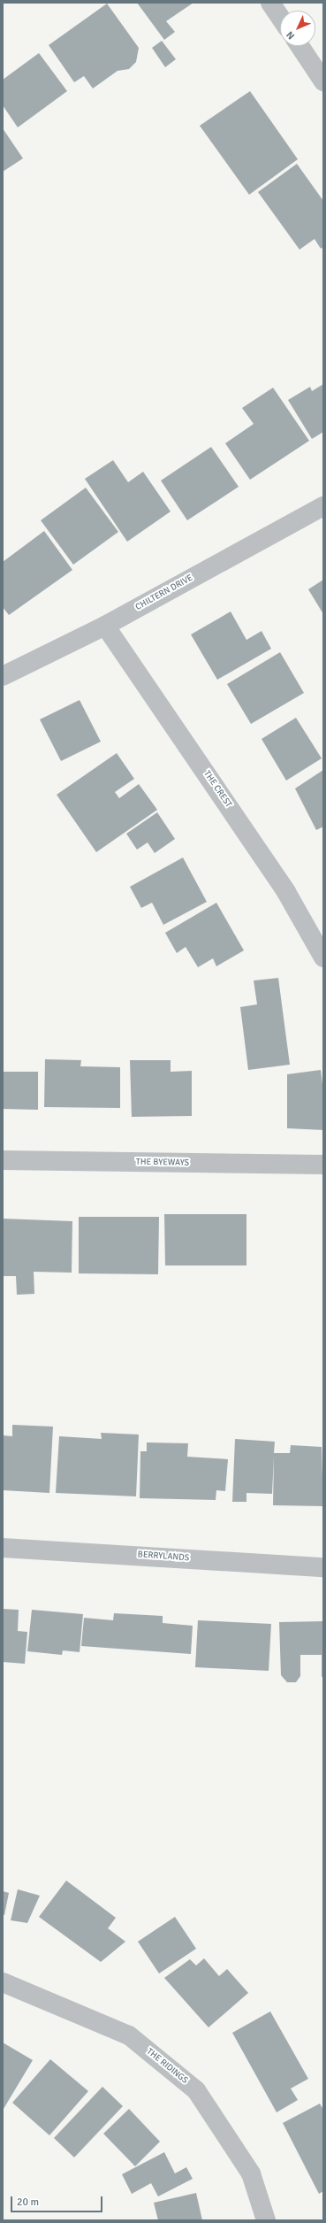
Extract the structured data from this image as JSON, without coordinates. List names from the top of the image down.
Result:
{
  "streets": {
    "street": [
      "CHILTERN DRIVE",
      "THE CREST",
      "THE BYEWAYS",
      "BERRYLANDS",
      "THE RIDINGS"
    ]
  },
  "crossings": [
    ["CHILTERN DRIVE", "THE CREST"]
  ],
  "scale_bar": "20 m",
  "north": "bottom left"
}
